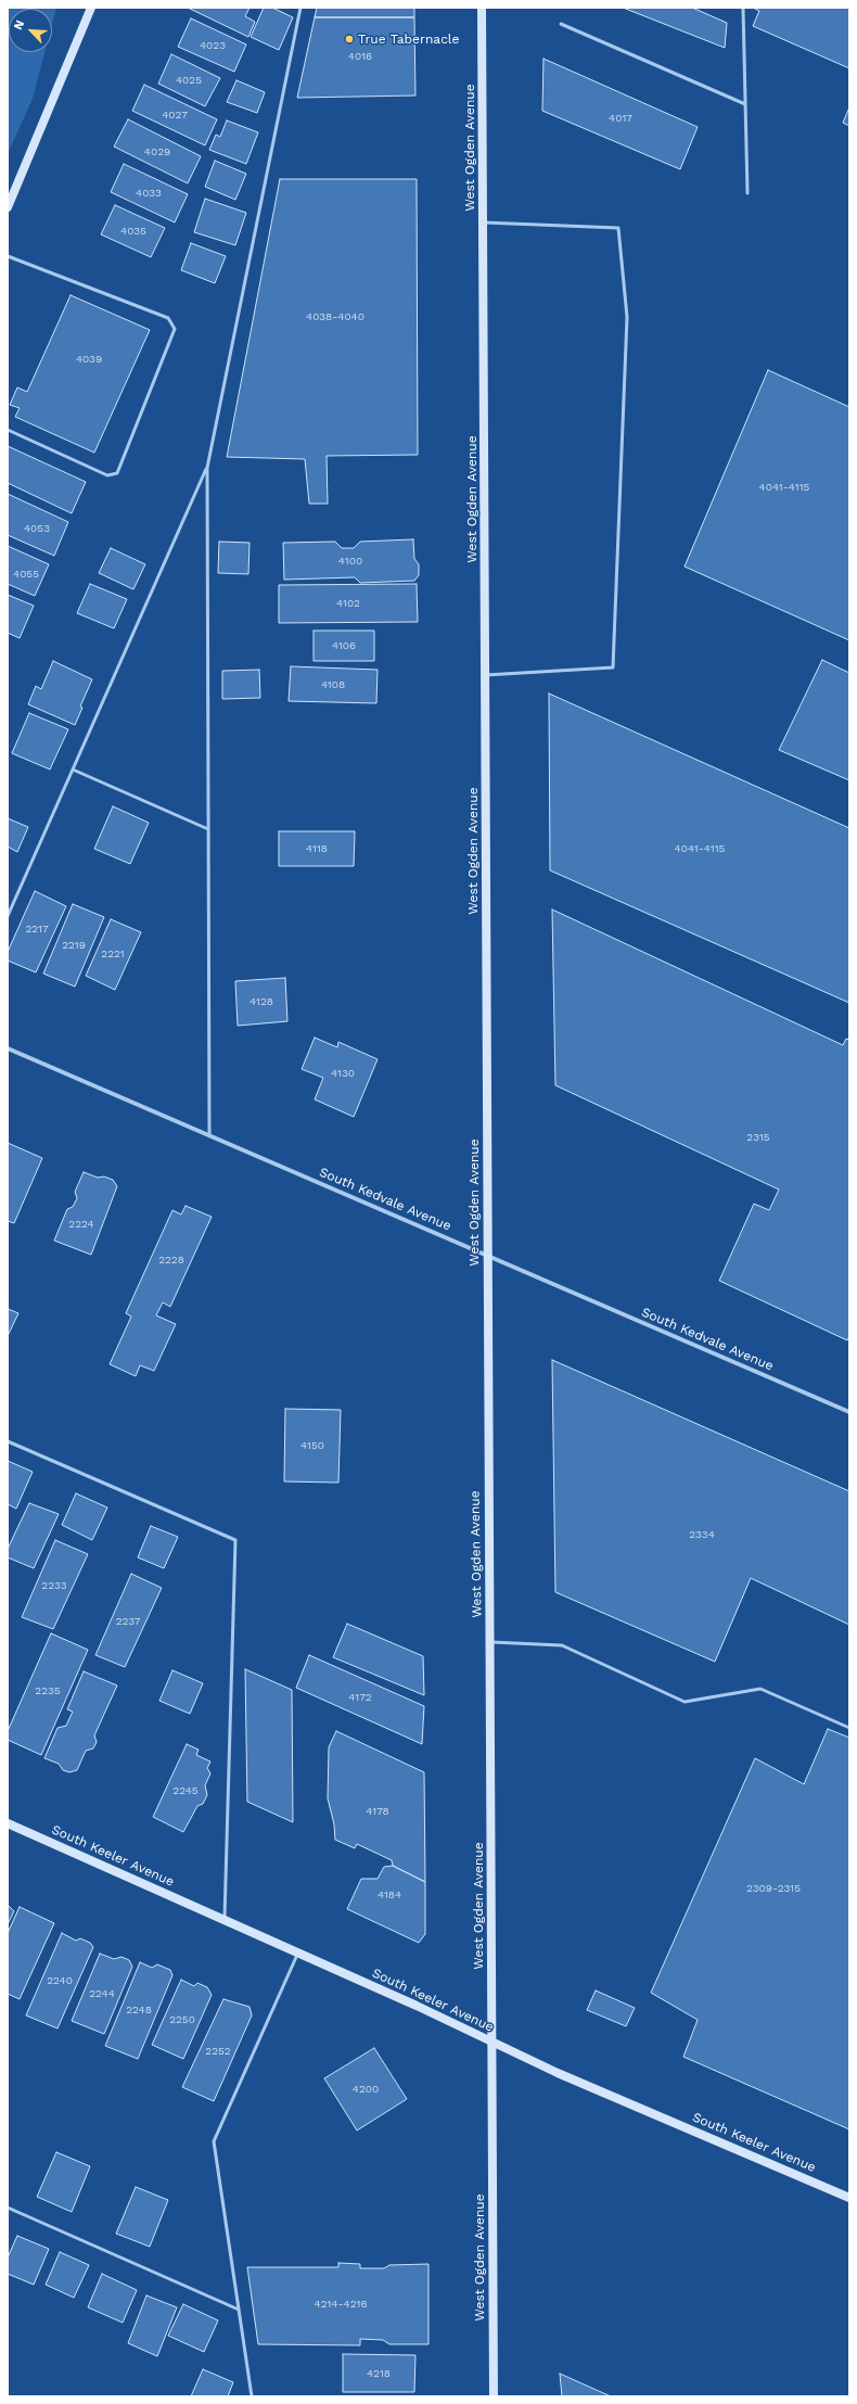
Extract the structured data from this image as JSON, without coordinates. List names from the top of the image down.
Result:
{
  "streets": {
    "main road": ["West Ogden Avenue", "South Keeler Avenue"],
    "street": ["South Kedvale Avenue"]
  },
  "crossings": [
    ["West Ogden Avenue", "South Kedvale Avenue"],
    ["West Ogden Avenue", "South Keeler Avenue"]
  ],
  "places": ["True Tabernacle"],
  "house_numbers": [
    "4023",
    "4016",
    "4025",
    "4027",
    "4017",
    "4029",
    "4033",
    "4035",
    "4038-4040",
    "4039",
    "4041-4115",
    "4053",
    "4100",
    "4055",
    "4102",
    "4106",
    "4108",
    "4118",
    "4041-4115",
    "2217",
    "2219",
    "2221",
    "4128",
    "4130",
    "2315",
    "2224",
    "2228",
    "4150",
    "2334",
    "2233",
    "2237",
    "2235",
    "4172",
    "2245",
    "4178",
    "2309-2315",
    "4184",
    "2240",
    "2244",
    "2248",
    "2250",
    "2252",
    "4200",
    "4214-4216",
    "4218"
  ],
  "north": "top left"
}
